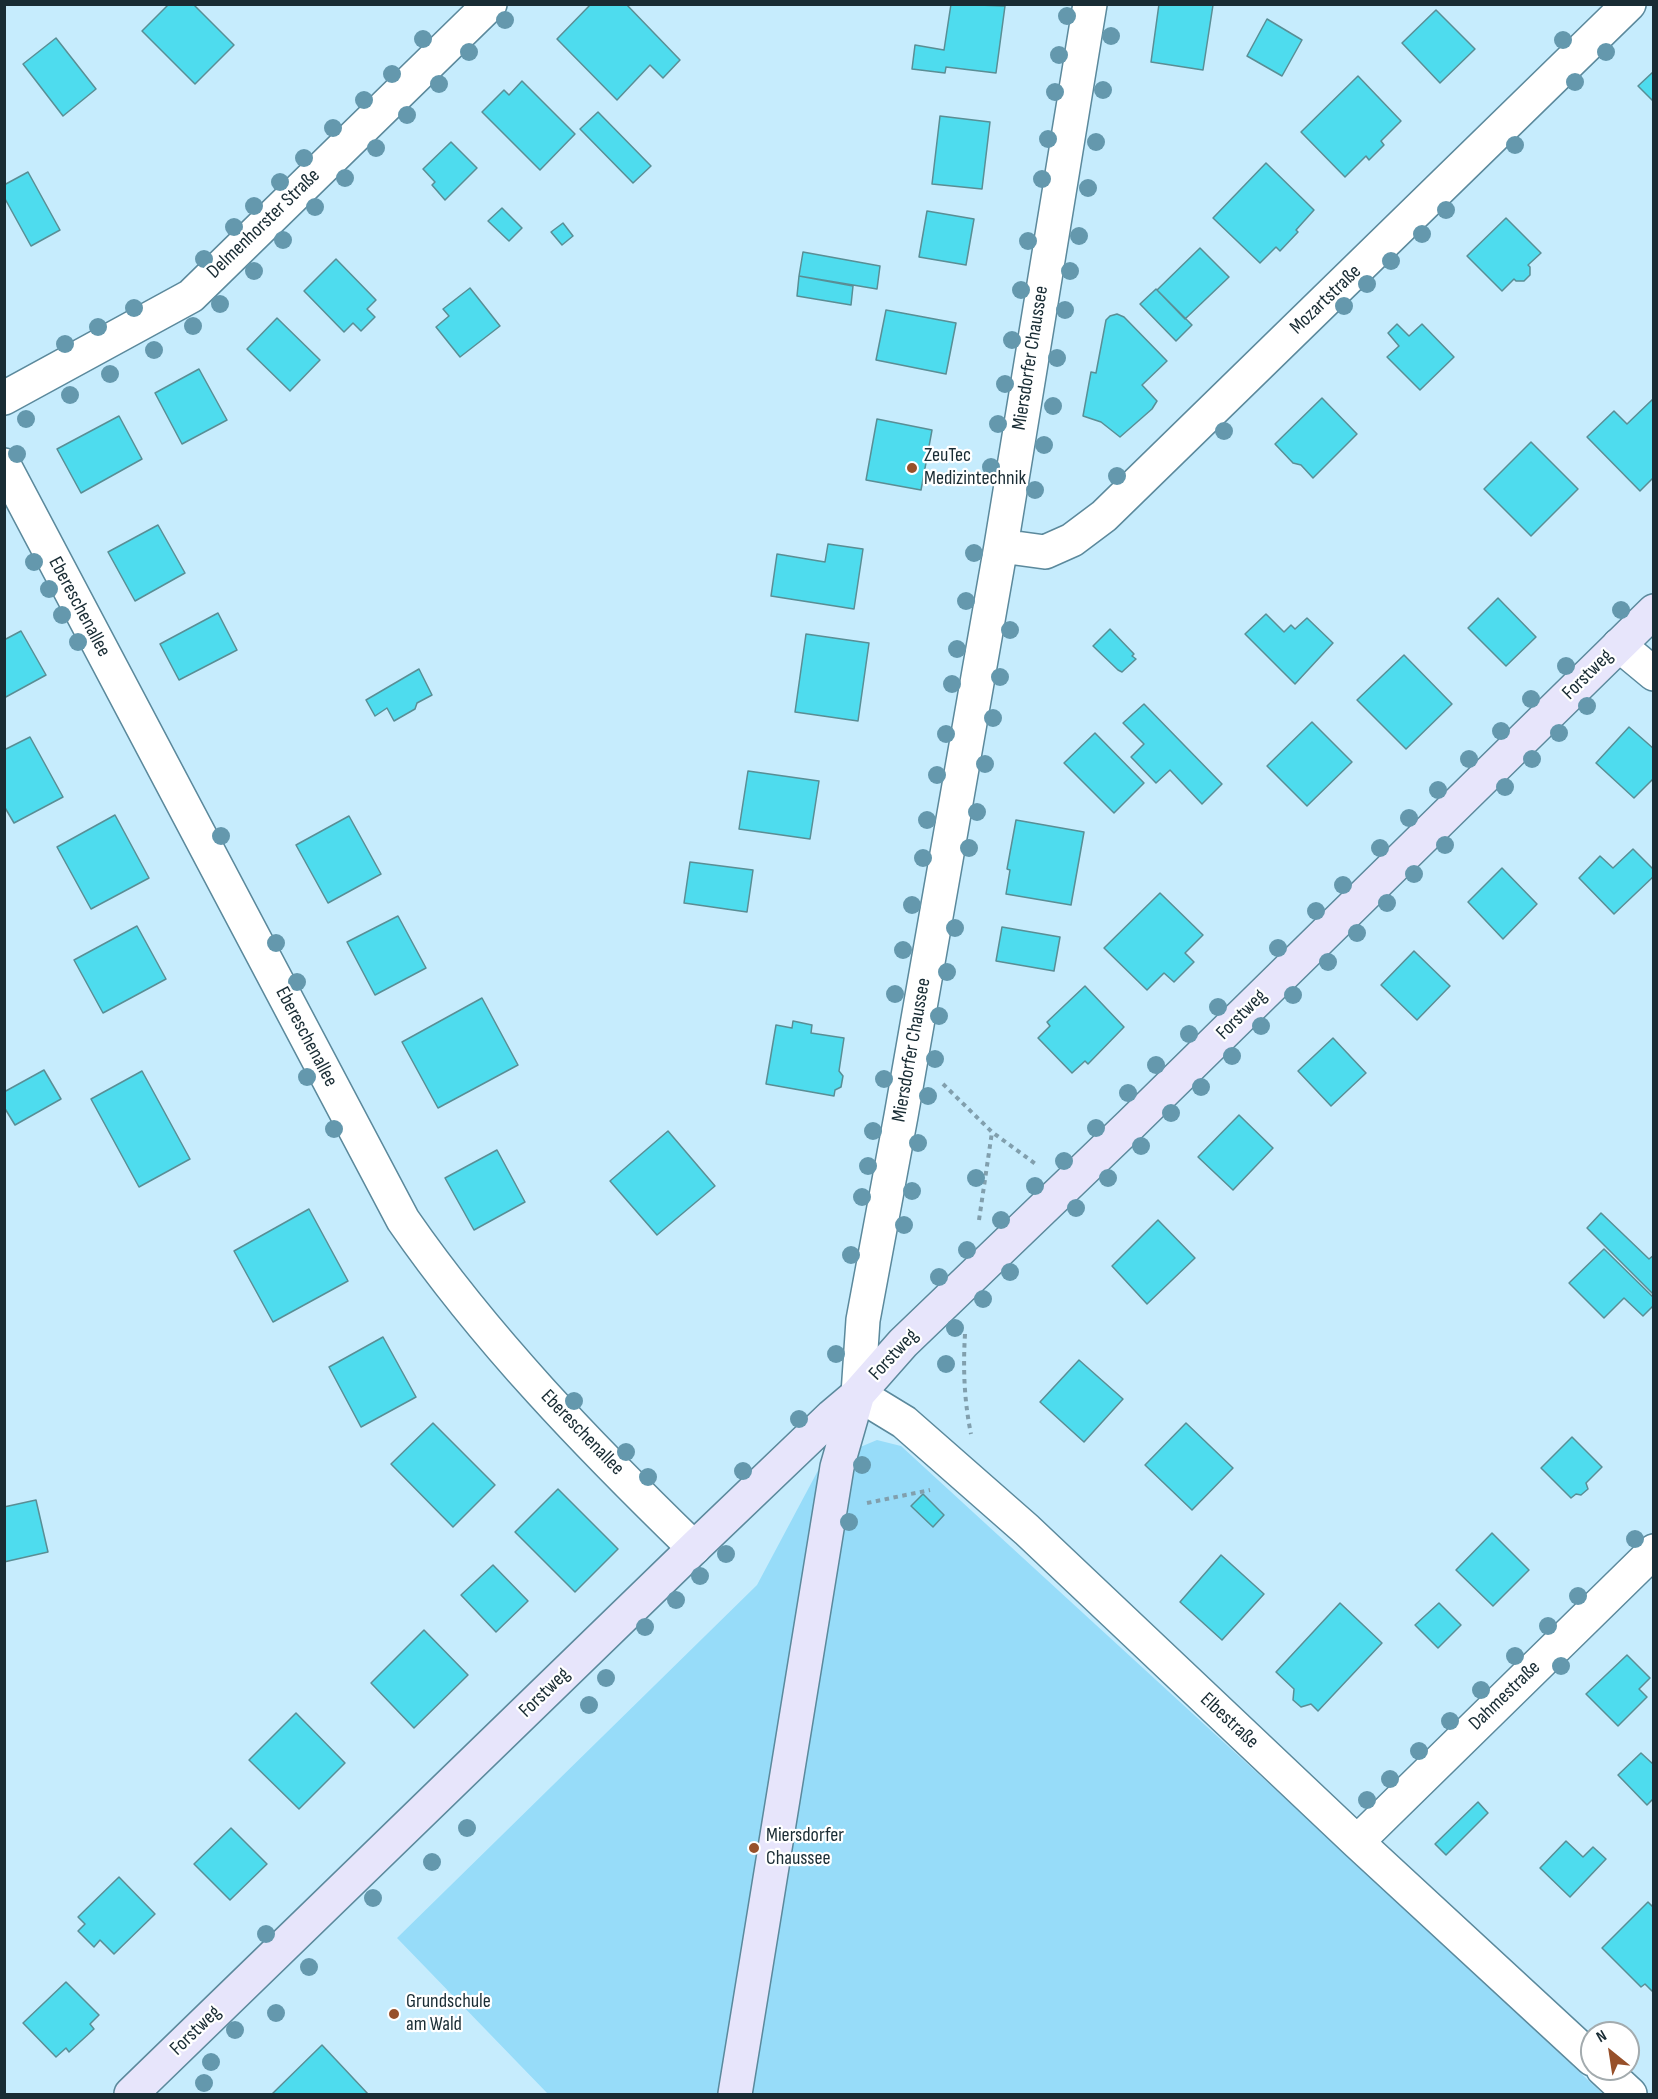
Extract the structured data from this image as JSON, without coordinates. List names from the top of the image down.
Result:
{
  "streets": {
    "main road": ["Miersdorfer Chaussee", "Forstweg"],
    "street": [
      "Delmenhorster Straße",
      "Mozartstraße",
      "Ebereschenallee",
      "Dahmestraße",
      "Elbestraße"
    ]
  },
  "crossings": [
    ["Mozartstraße", "Miersdorfer Chaussee"],
    ["Miersdorfer Chaussee", "Forstweg"],
    ["Miersdorfer Chaussee", "Elbestraße"],
    ["Ebereschenallee", "Forstweg"],
    ["Forstweg", "Elbestraße"],
    ["Dahmestraße", "Elbestraße"]
  ],
  "places": ["ZeuTec Medizintechnik", "Miersdorfer Chaussee", "Grundschule am Wald"],
  "north": "top left"
}
